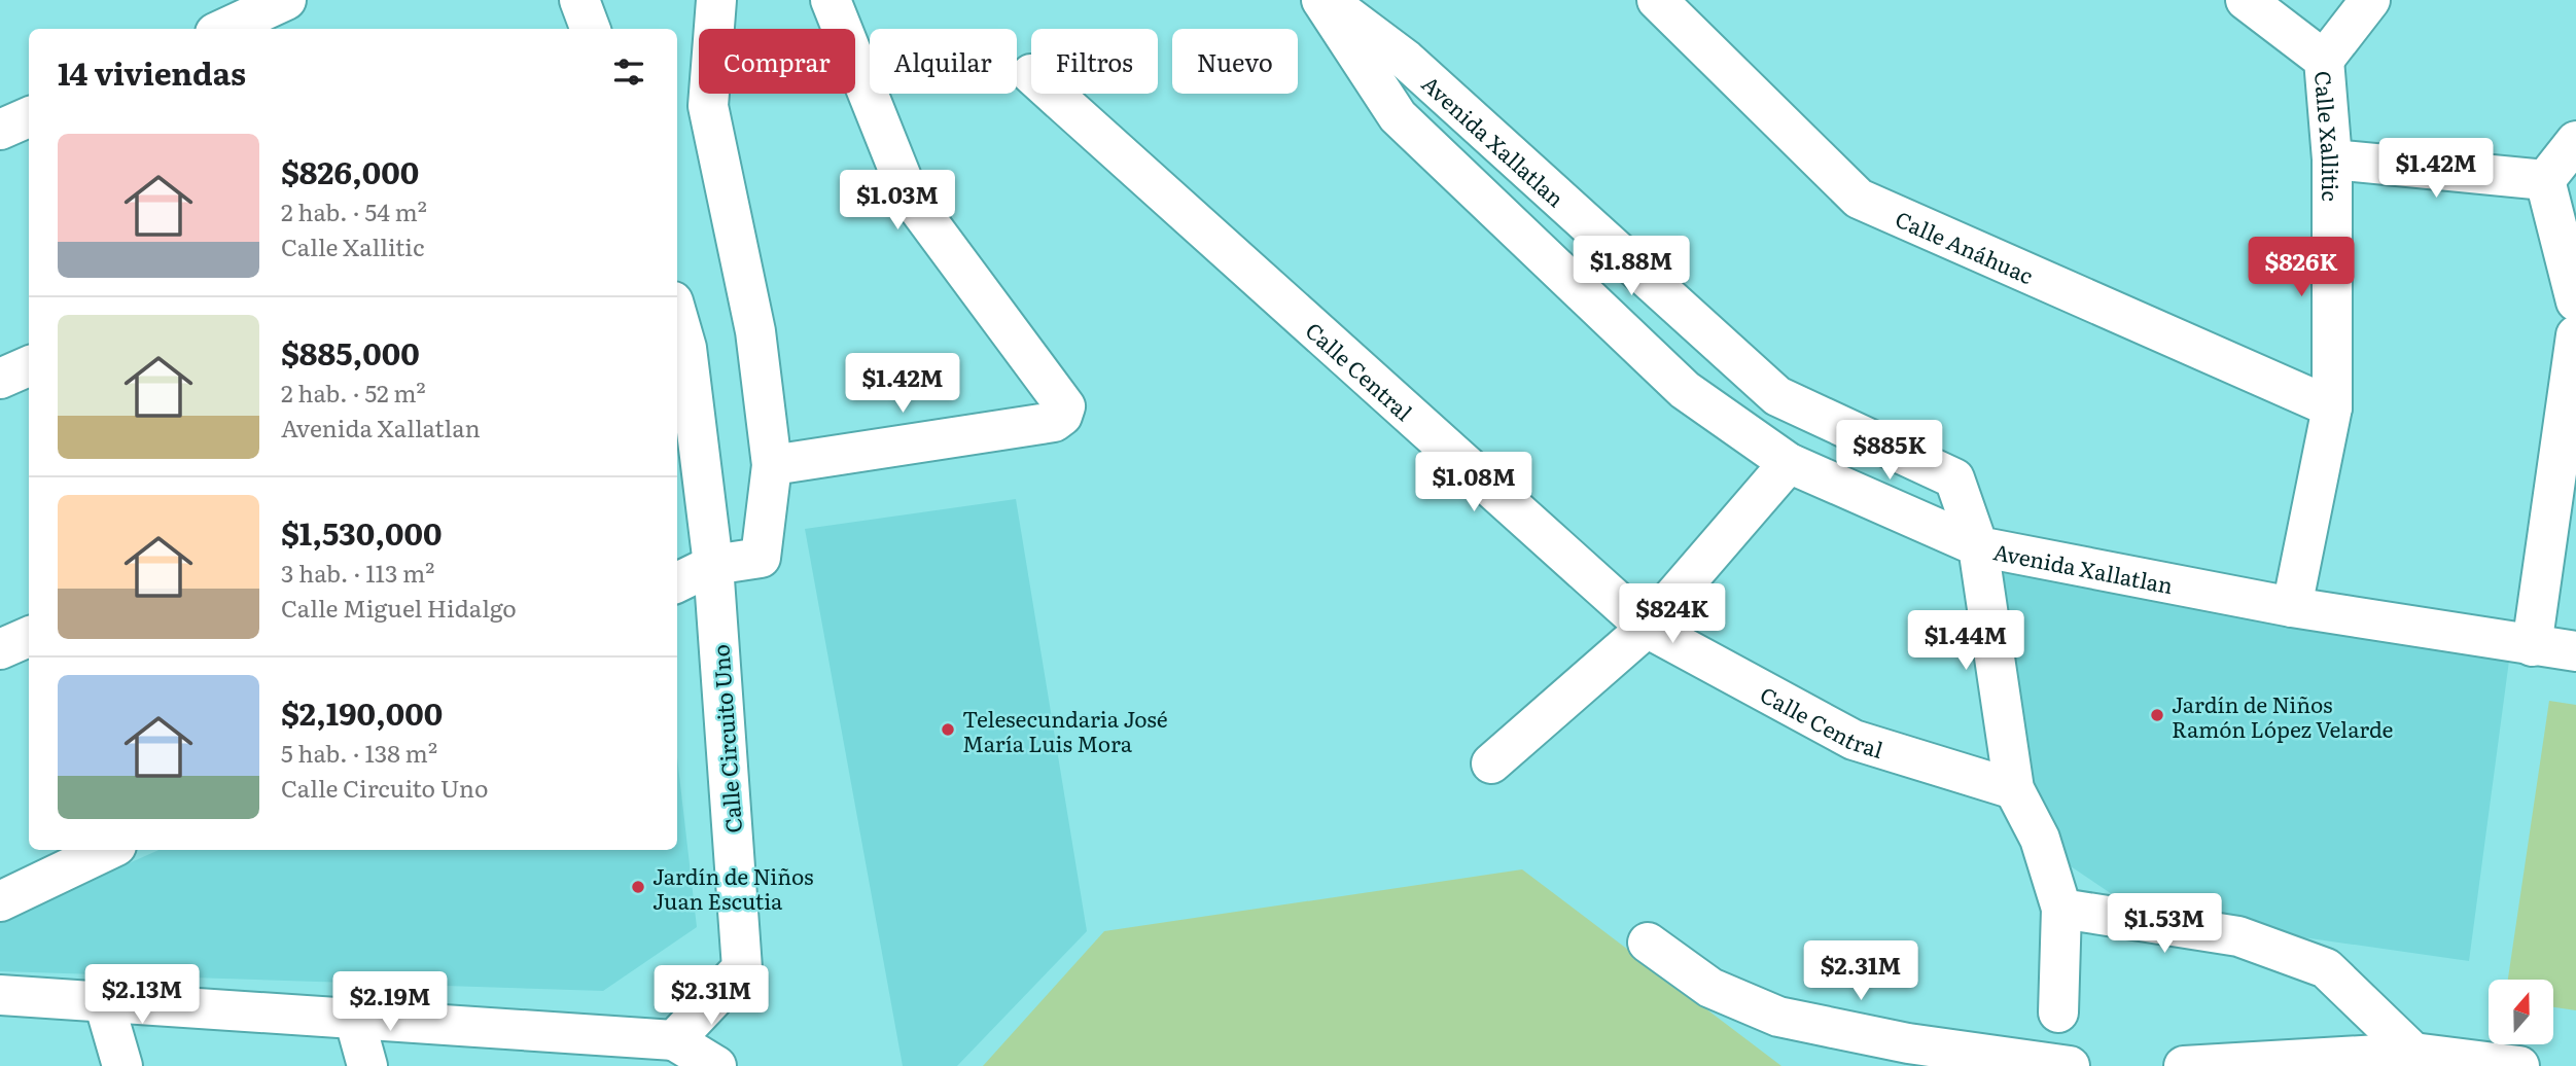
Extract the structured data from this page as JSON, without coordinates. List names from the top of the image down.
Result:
{
  "streets": {
    "street": [
      "Calle Xallitic",
      "Avenida Xallatlan",
      "Calle Anáhuac",
      "Calle Central",
      "Calle Circuito Uno"
    ]
  },
  "crossings": [
    ["Calle Xallitic", "Avenida Xallatlan"],
    ["Calle Xallitic", "Calle Anáhuac"]
  ],
  "places": ["Jardín de Niños Ramón López Velarde", "Telesecundaria José María Luis Mora", "Jardín de Niños Juan Escutia"],
  "north": "top",
  "page": {
    "chip": [
      "Comprar",
      "Alquilar",
      "Filtros",
      "Nuevo"
    ],
    "heading": "14 viviendas",
    "list": [
      {
        "name": "$826,000",
        "note": "2 hab. · 54 m² · Calle Xallitic"
      },
      {
        "name": "$885,000",
        "note": "2 hab. · 52 m² · Avenida Xallatlan"
      },
      {
        "name": "$1,530,000",
        "note": "3 hab. · 113 m² · Calle Miguel Hidalgo"
      },
      {
        "name": "$2,190,000",
        "note": "5 hab. · 138 m² · Calle Circuito Uno"
      }
    ],
    "price": [
      "$1.42M",
      "$1.03M",
      "$1.88M",
      "$826K",
      "$1.42M",
      "$885K",
      "$1.08M",
      "$824K",
      "$1.44M",
      "$1.53M",
      "$2.31M",
      "$2.13M",
      "$2.31M",
      "$2.19M"
    ]
  }
}
